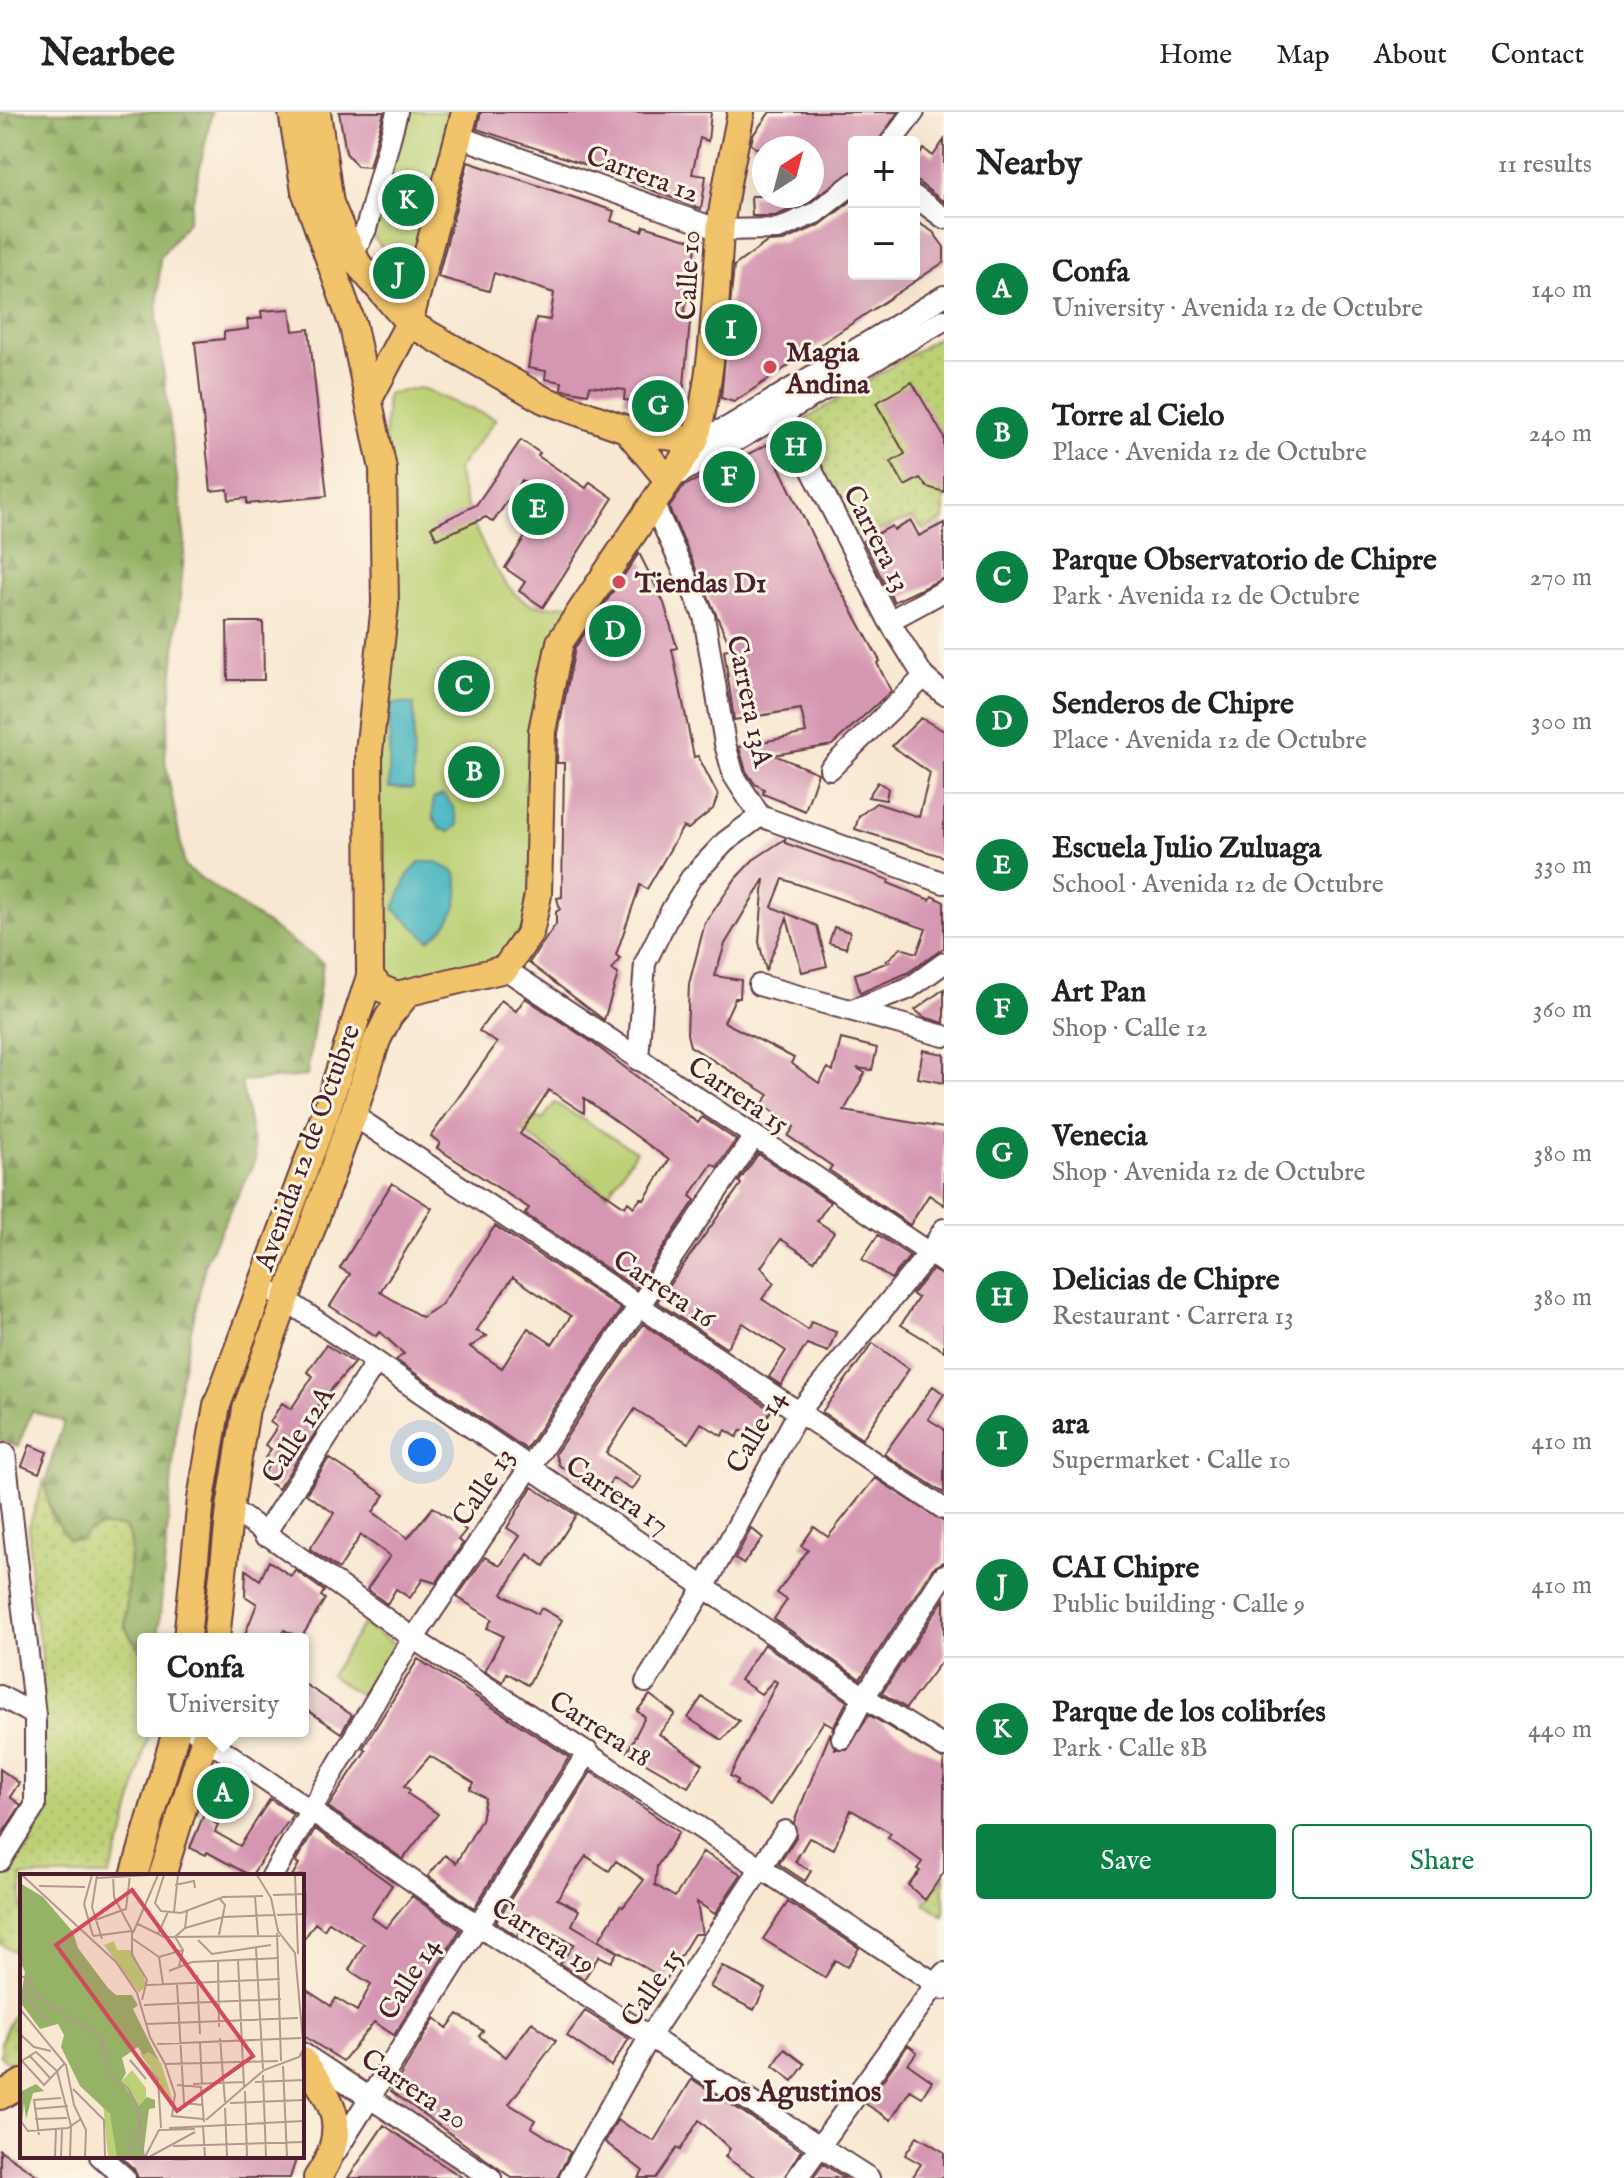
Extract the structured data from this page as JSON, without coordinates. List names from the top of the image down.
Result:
{
  "streets": {
    "main road": [
      "Calle 10",
      "Avenida 12 de Octubre",
      "Calle 14",
      "Carrera 20"
    ],
    "street": [
      "Carrera 12",
      "Carrera 13",
      "Carrera 13A",
      "Carrera 15",
      "Carrera 16",
      "Calle 12A",
      "Calle 13",
      "Carrera 17",
      "Carrera 18",
      "Carrera 19",
      "Calle 15"
    ]
  },
  "crossings": [
    ["Carrera 12", "Calle 10"],
    ["Carrera 15", "Calle 14"],
    ["Carrera 15", "Calle 13"],
    ["Avenida 12 de Octubre", "Carrera 16"],
    ["Avenida 12 de Octubre", "Carrera 17"],
    ["Avenida 12 de Octubre", "Carrera 18"],
    ["Carrera 16", "Calle 14"],
    ["Carrera 16", "Calle 13"],
    ["Calle 14", "Carrera 17"],
    ["Calle 14", "Carrera 18"],
    ["Calle 14", "Carrera 19"],
    ["Calle 14", "Carrera 20"],
    ["Calle 12A", "Carrera 17"],
    ["Calle 12A", "Carrera 18"],
    ["Calle 13", "Carrera 17"],
    ["Calle 13", "Carrera 18"],
    ["Calle 13", "Carrera 19"],
    ["Carrera 18", "Calle 15"],
    ["Carrera 19", "Calle 15"]
  ],
  "districts": ["Los Agustinos"],
  "places": ["Magia Andina", "Tiendas D1"],
  "north": "top right",
  "page": {
    "header": "Nearbee",
    "nav": [
      "Home",
      "Map",
      "About",
      "Contact"
    ],
    "heading": ["Nearby", "11 results"],
    "map_buttons": ["+", "−"],
    "pins": [
      "K",
      "J",
      "I",
      "G",
      "H",
      "F",
      "E",
      "D",
      "C",
      "B",
      "A"
    ],
    "list": [
      {
        "mark": "A",
        "name": "Confa",
        "note": "University · Avenida 12 de Octubre",
        "value": "140 m"
      },
      {
        "mark": "B",
        "name": "Torre al Cielo",
        "note": "Place · Avenida 12 de Octubre",
        "value": "240 m"
      },
      {
        "mark": "C",
        "name": "Parque Observatorio de Chipre",
        "note": "Park · Avenida 12 de Octubre",
        "value": "270 m"
      },
      {
        "mark": "D",
        "name": "Senderos de Chipre",
        "note": "Place · Avenida 12 de Octubre",
        "value": "300 m"
      },
      {
        "mark": "E",
        "name": "Escuela Julio Zuluaga",
        "note": "School · Avenida 12 de Octubre",
        "value": "330 m"
      },
      {
        "mark": "F",
        "name": "Art Pan",
        "note": "Shop · Calle 12",
        "value": "360 m"
      },
      {
        "mark": "G",
        "name": "Venecia",
        "note": "Shop · Avenida 12 de Octubre",
        "value": "380 m"
      },
      {
        "mark": "H",
        "name": "Delicias de Chipre",
        "note": "Restaurant · Carrera 13",
        "value": "380 m"
      },
      {
        "mark": "I",
        "name": "ara",
        "note": "Supermarket · Calle 10",
        "value": "410 m"
      },
      {
        "mark": "J",
        "name": "CAI Chipre",
        "note": "Public building · Calle 9",
        "value": "410 m"
      },
      {
        "mark": "K",
        "name": "Parque de los colibríes",
        "note": "Park · Calle 8B",
        "value": "440 m"
      }
    ],
    "popup": ["Confa", "University"],
    "buttons": ["Save", "Share"]
  }
}
